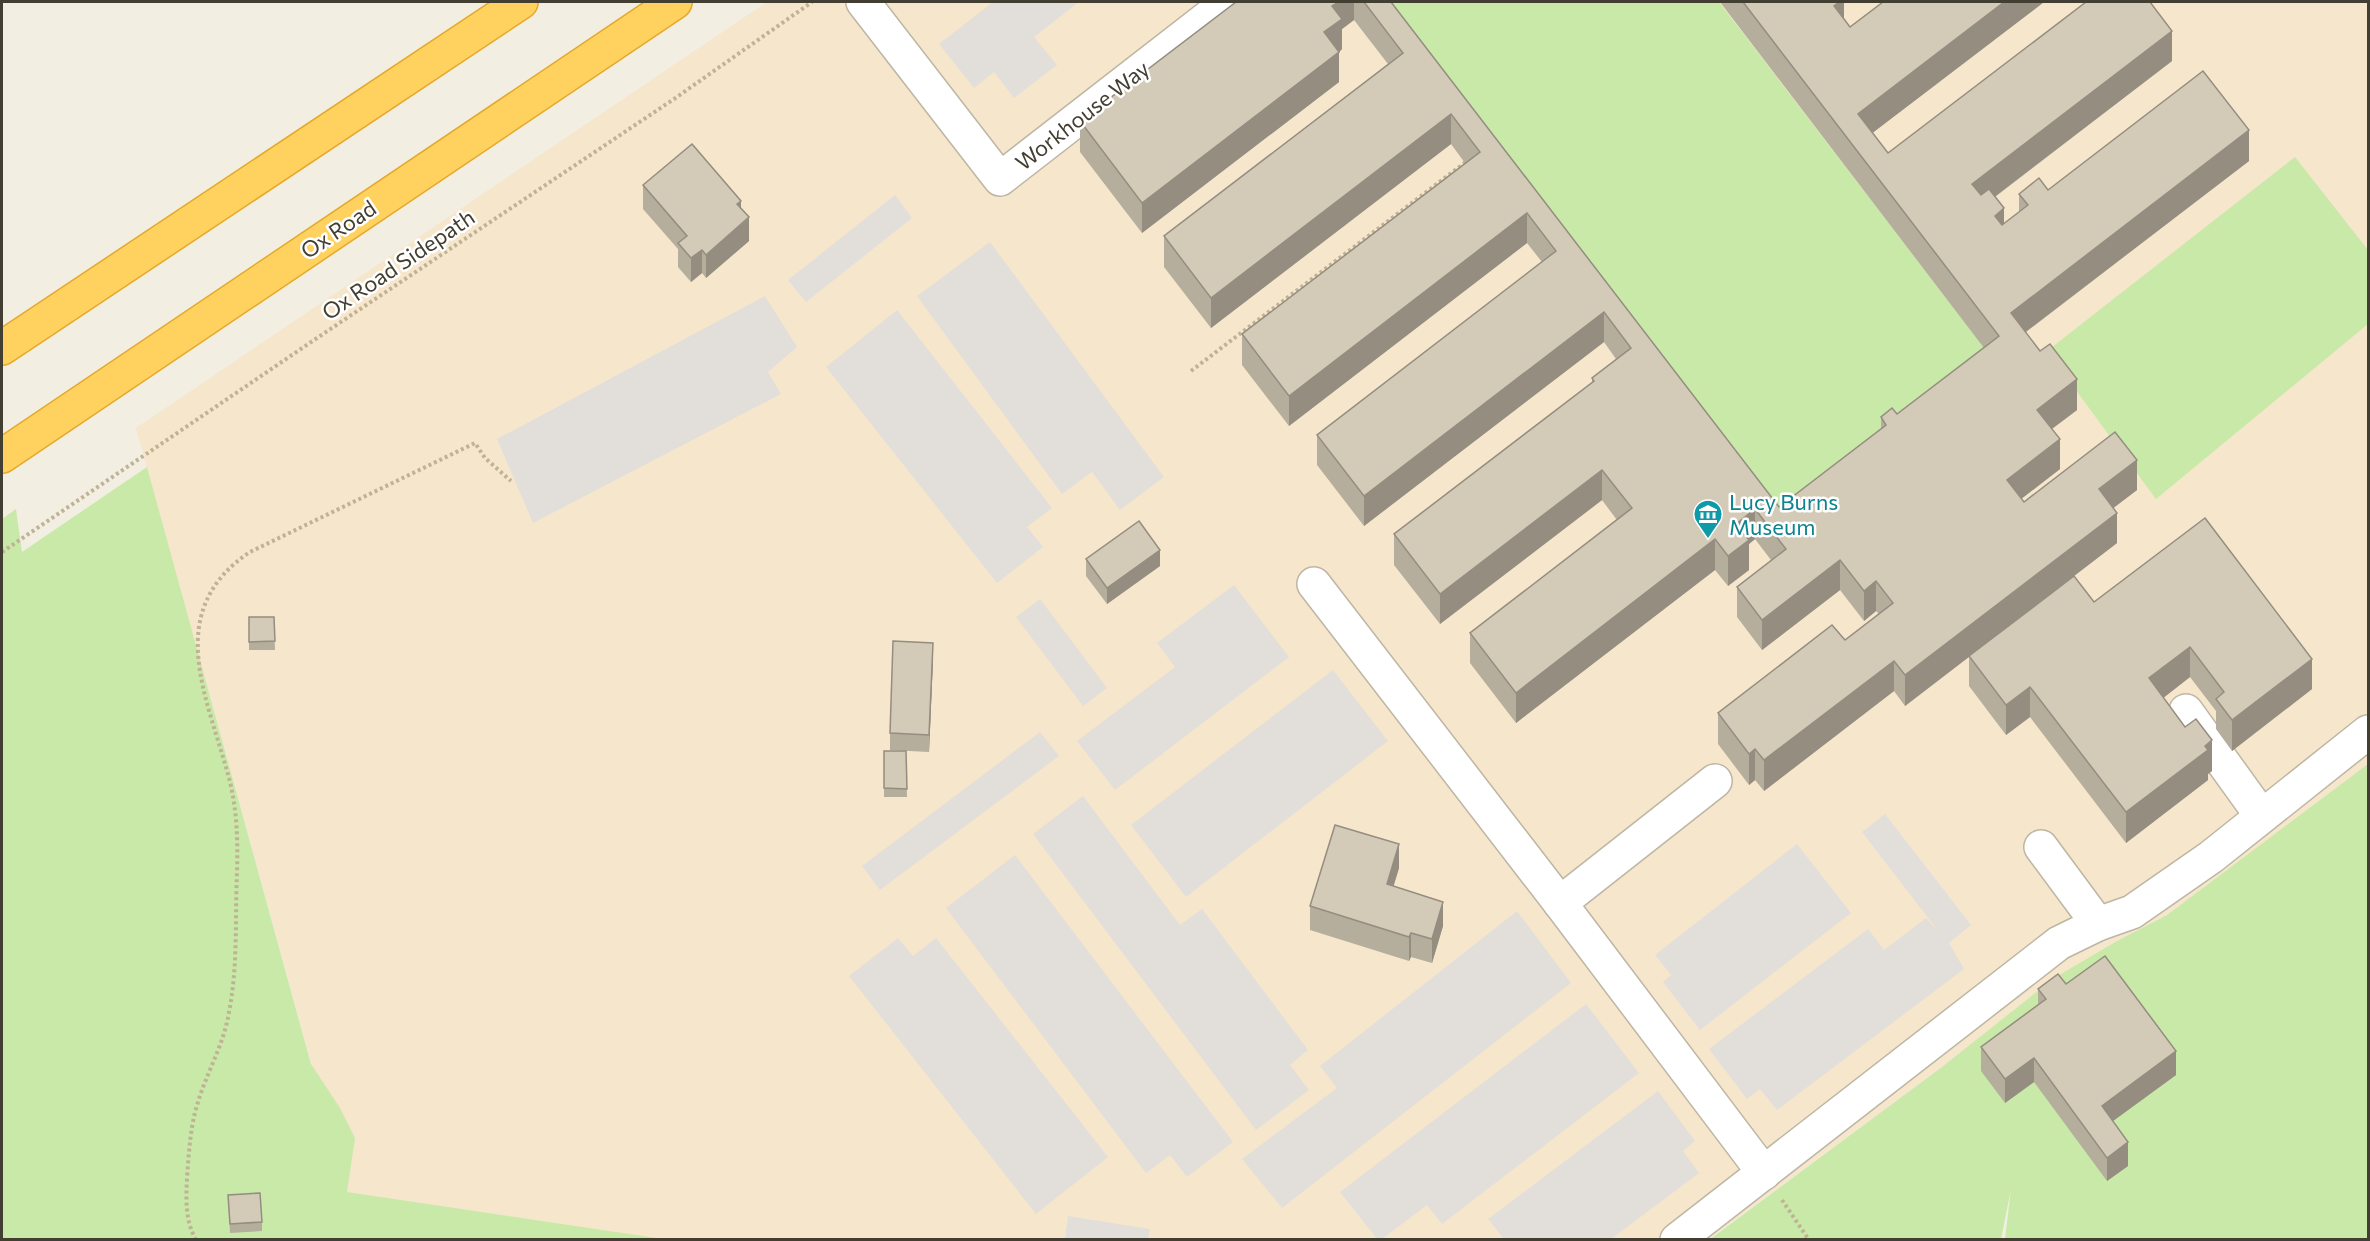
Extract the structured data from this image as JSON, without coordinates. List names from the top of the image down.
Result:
{
  "streets": {
    "highway": ["Ox Road"],
    "street": ["Workhouse Way"],
    "path": ["Ox Road Sidepath"]
  },
  "places": {
    "museum": ["Lucy Burns Museum"]
  }
}
